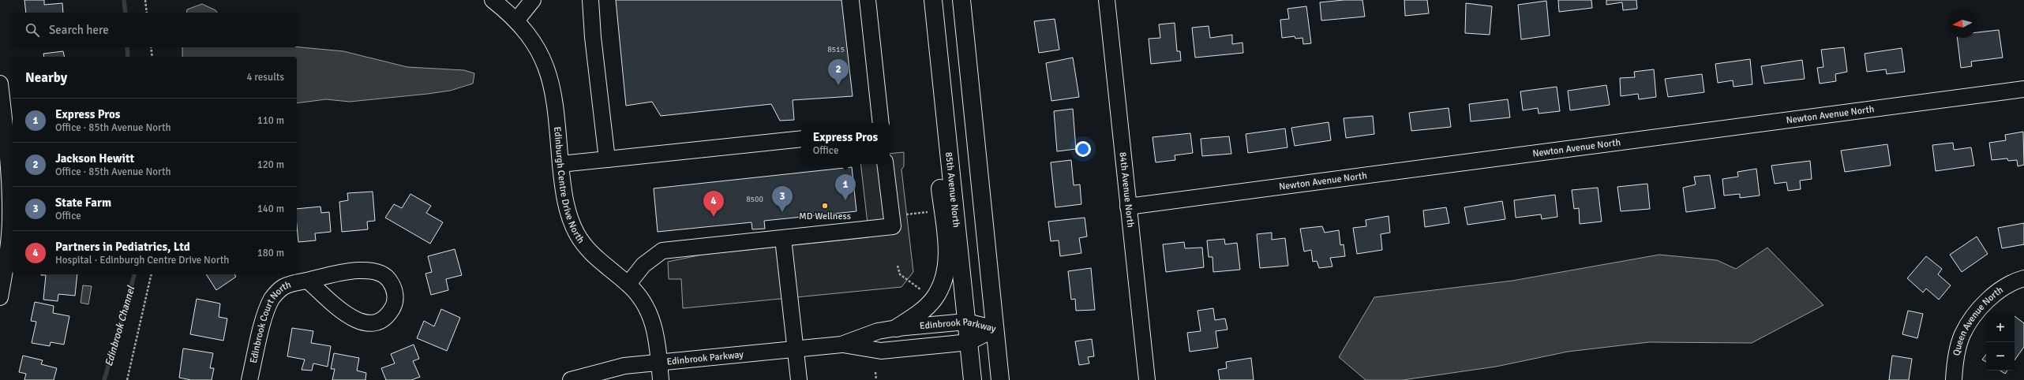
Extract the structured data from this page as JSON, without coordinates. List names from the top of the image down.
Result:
{
  "streets": {
    "main road": ["85th Avenue North"],
    "street": [
      "Newton Avenue North",
      "Edinburgh Centre Drive North",
      "84th Avenue North",
      "Queen Avenue North",
      "Edinbrook Court North",
      "Edinbrook Parkway"
    ]
  },
  "crossings": [
    ["Newton Avenue North", "84th Avenue North"],
    ["Edinburgh Centre Drive North", "Edinbrook Parkway"],
    ["85th Avenue North", "Edinbrook Parkway"]
  ],
  "water": ["Edinbrook Channel"],
  "places": ["MD Wellness"],
  "house_numbers": ["8515", "8500"],
  "north": "left",
  "page": {
    "search": "Search here",
    "heading": ["Nearby", "4 results"],
    "pins": [
      "2",
      "1",
      "3",
      "4"
    ],
    "list": [
      {
        "mark": "1",
        "name": "Express Pros",
        "note": "Office · 85th Avenue North",
        "value": "110 m"
      },
      {
        "mark": "2",
        "name": "Jackson Hewitt",
        "note": "Office · 85th Avenue North",
        "value": "120 m"
      },
      {
        "mark": "3",
        "name": "State Farm",
        "note": "Office",
        "value": "140 m"
      },
      {
        "mark": "4",
        "name": "Partners in Pediatrics, Ltd",
        "note": "Hospital · Edinburgh Centre Drive North",
        "value": "180 m"
      }
    ],
    "popup": ["Express Pros", "Office"],
    "map_buttons": ["+", "−"]
  }
}
